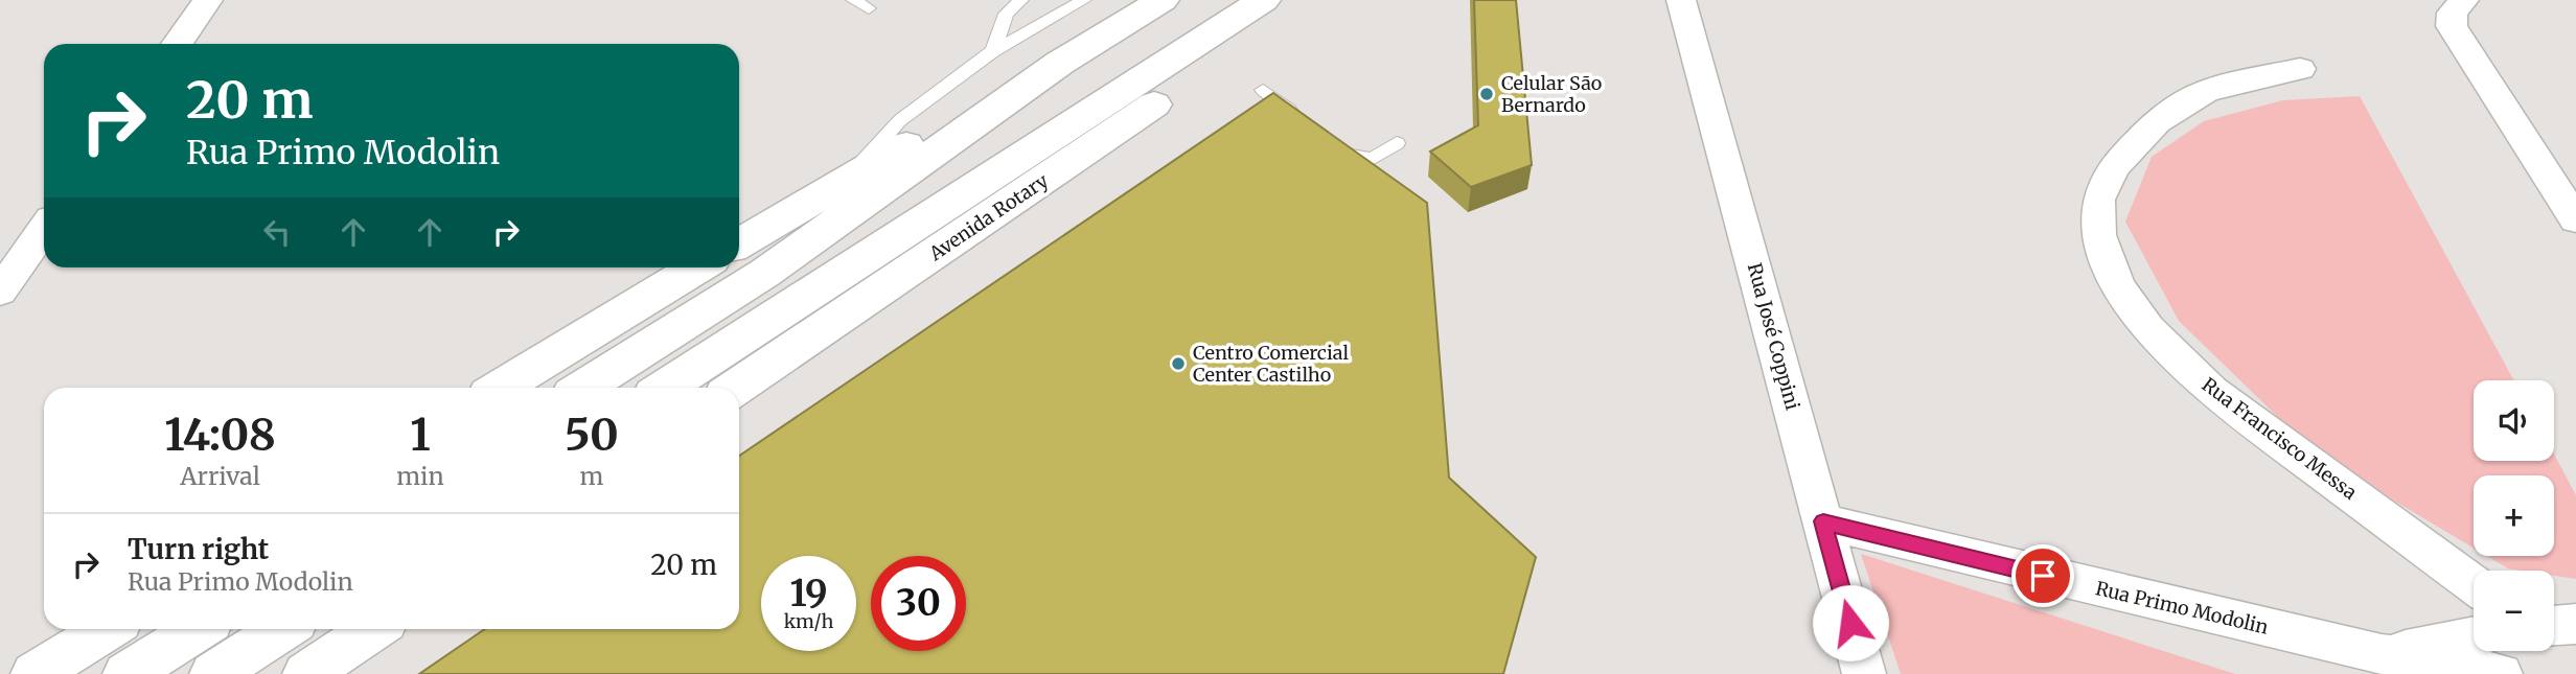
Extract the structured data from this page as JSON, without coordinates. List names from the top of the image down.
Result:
{
  "streets": {
    "main road": ["Avenida Rotary"],
    "street": ["Rua José Coppini", "Rua Francisco Messa", "Rua Primo Modolin"]
  },
  "crossings": [
    ["Rua José Coppini", "Rua Primo Modolin"]
  ],
  "places": ["Celular São Bernardo", "Centro Comercial Center Castilho"],
  "page": {
    "turn": ["20 m", "Rua Primo Modolin"],
    "map_buttons": ["+", "−"],
    "eta": [
      "14:08",
      "Arrival",
      "1",
      "min",
      "50",
      "m"
    ],
    "list": [
      {
        "name": "Turn right",
        "note": "Rua Primo Modolin",
        "value": "20 m"
      }
    ],
    "speed": "19 km/h",
    "limit": "30"
  }
}
